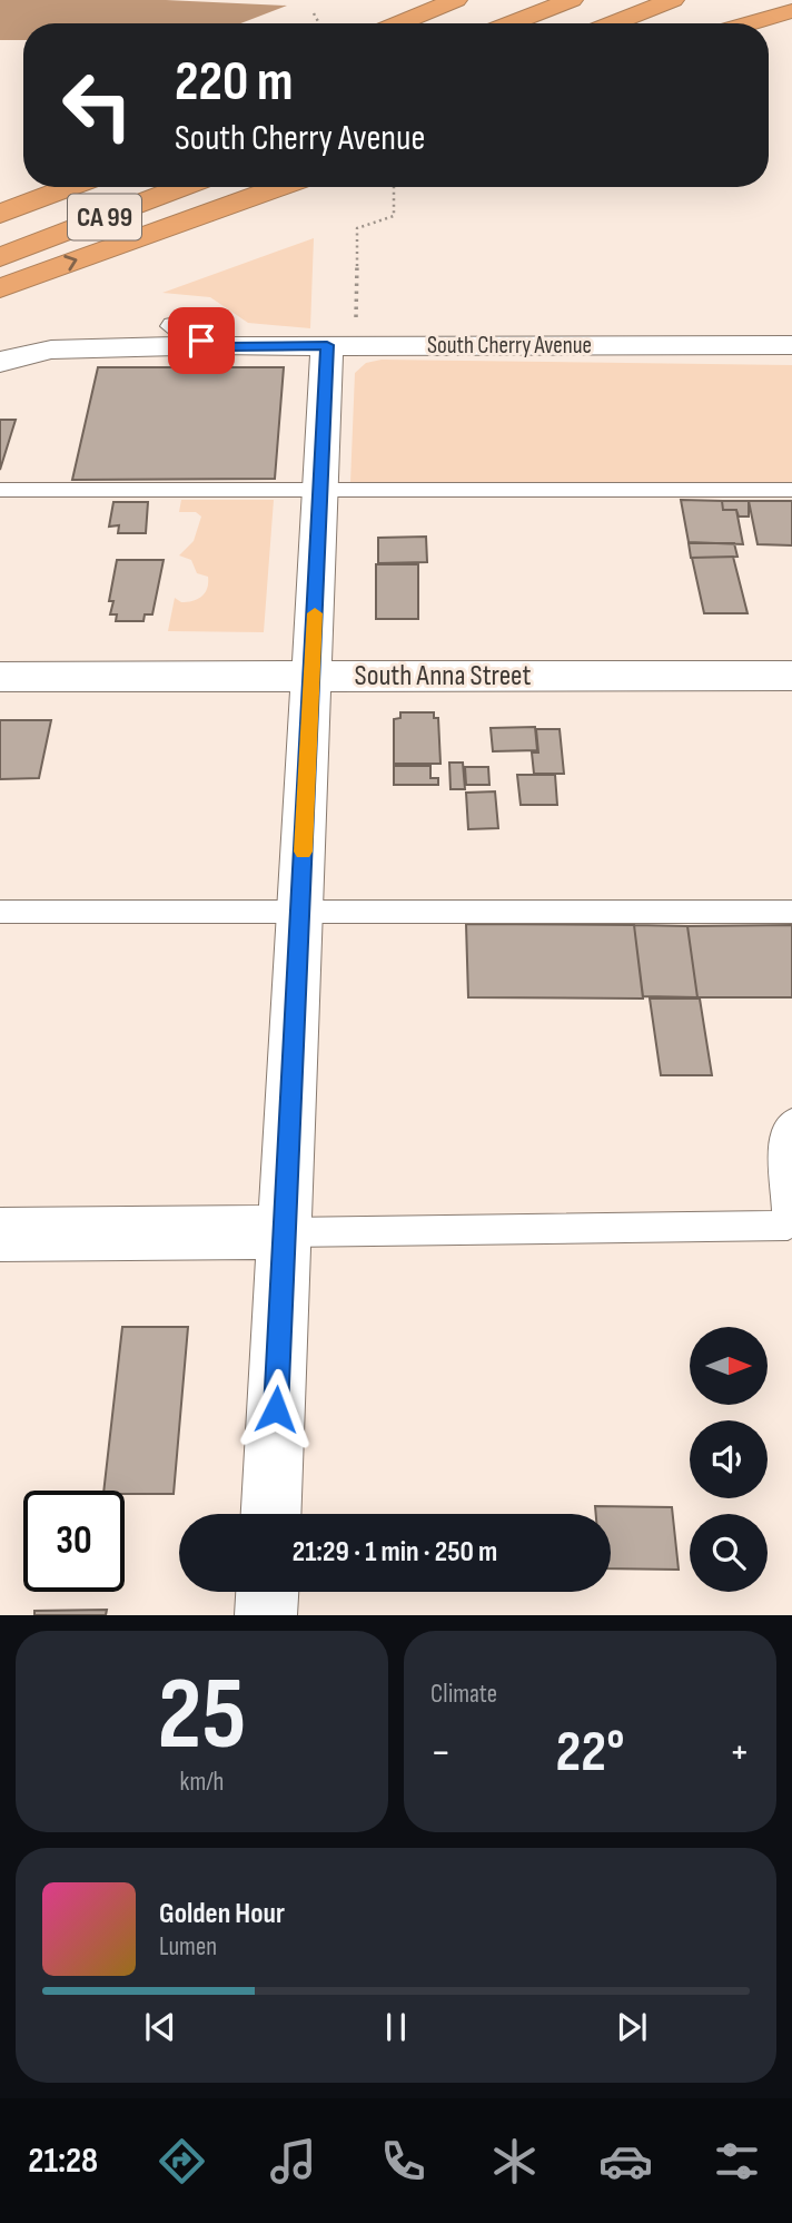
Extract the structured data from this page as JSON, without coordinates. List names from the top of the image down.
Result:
{
  "streets": {
    "highway": ["CA 99"],
    "street": ["South Cherry Avenue", "South Anna Street"]
  },
  "north": "right",
  "page": {
    "turn": ["220 m", "South Cherry Avenue"],
    "limit": "30",
    "trip": "21:29 · 1 min · 250 m",
    "tile": [
      ["25", "km/h"],
      "Climate"
    ],
    "heat": ["−", "22°", "+"],
    "song": ["Golden Hour", "Lumen"],
    "tabs": "21:28"
  }
}
